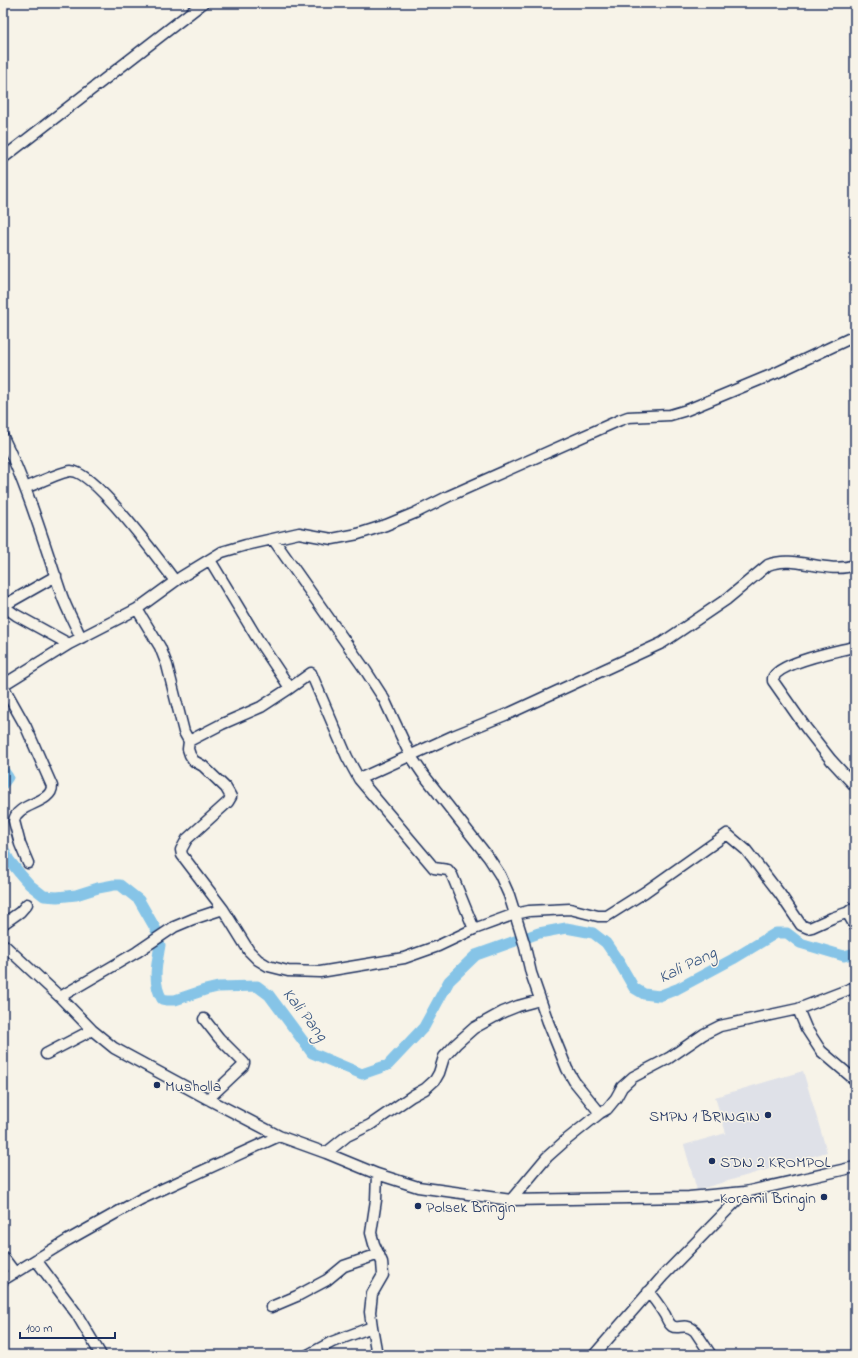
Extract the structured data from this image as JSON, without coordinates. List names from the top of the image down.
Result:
{
  "water": ["Kali Pang"],
  "places": [
    "Musholla",
    "SMPN 1 BRINGIN",
    "SDN 2 KROMPOL",
    "Koramil Bringin",
    "Polsek Bringin"
  ],
  "scale_bar": "100 m"
}
